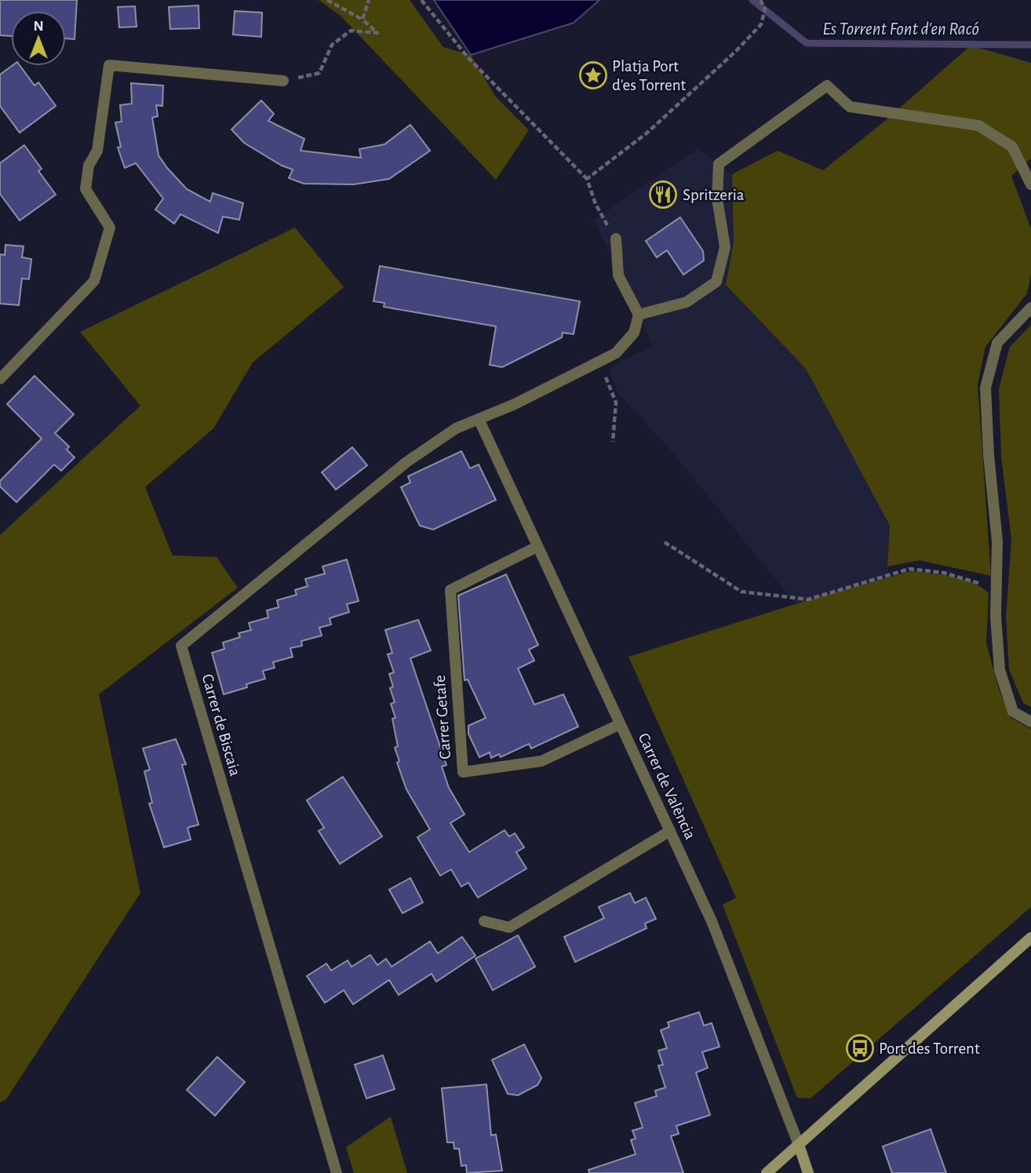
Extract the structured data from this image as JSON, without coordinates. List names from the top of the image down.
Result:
{
  "streets": {
    "street": ["Carrer Getafe", "Carrer de Biscaia", "Carrer de València"]
  },
  "crossings": [
    ["Carrer Getafe", "Carrer de València"],
    ["Carrer de Biscaia", "Carrer de València"]
  ],
  "water": ["Es Torrent Font d'en Racó"],
  "places": {
    "place": ["Platja Port d'es Torrent"],
    "restaurant": ["Spritzeria"],
    "bus stop": ["Port des Torrent"]
  },
  "north": "top"
}
